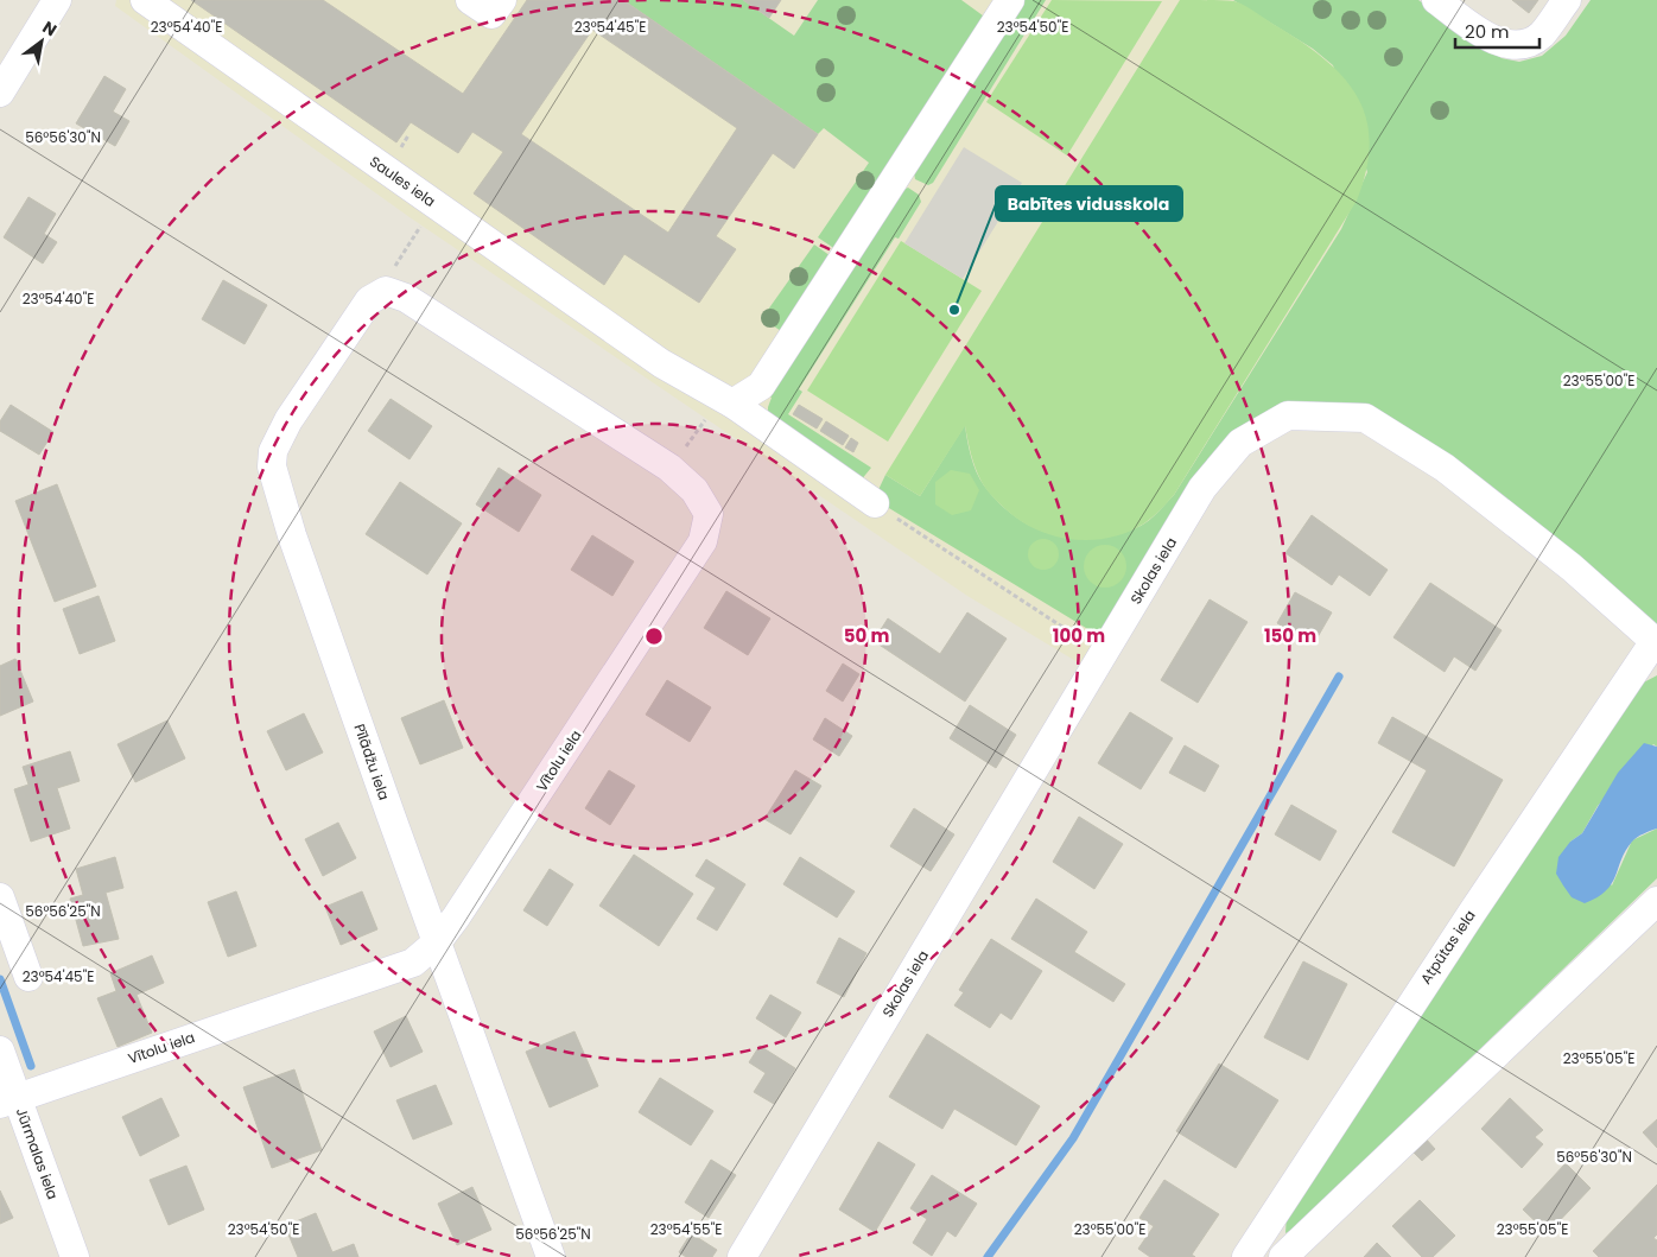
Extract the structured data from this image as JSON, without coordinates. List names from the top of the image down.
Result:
{
  "streets": {
    "street": [
      "Saules iela",
      "Skolas iela",
      "Vītolu iela",
      "Pīlādžu iela",
      "Atpūtas iela",
      "Jūrmalas iela"
    ]
  },
  "crossings": [
    ["Skolas iela", "Atpūtas iela"],
    ["Vītolu iela", "Pīlādžu iela"],
    ["Vītolu iela", "Jūrmalas iela"]
  ],
  "places": ["Babītes vidusskola"],
  "scale_bar": "20 m",
  "north": "top right",
  "coordinates": [
    "23°54'40\"E",
    "23°54'45\"E",
    "23°54'50\"E",
    "56°56'30\"N",
    "23°55'00\"E",
    "56°56'25\"N",
    "23°55'05\"E",
    "23°54'55\"E"
  ],
  "rings": ["50 m", "100 m", "150 m"]
}
